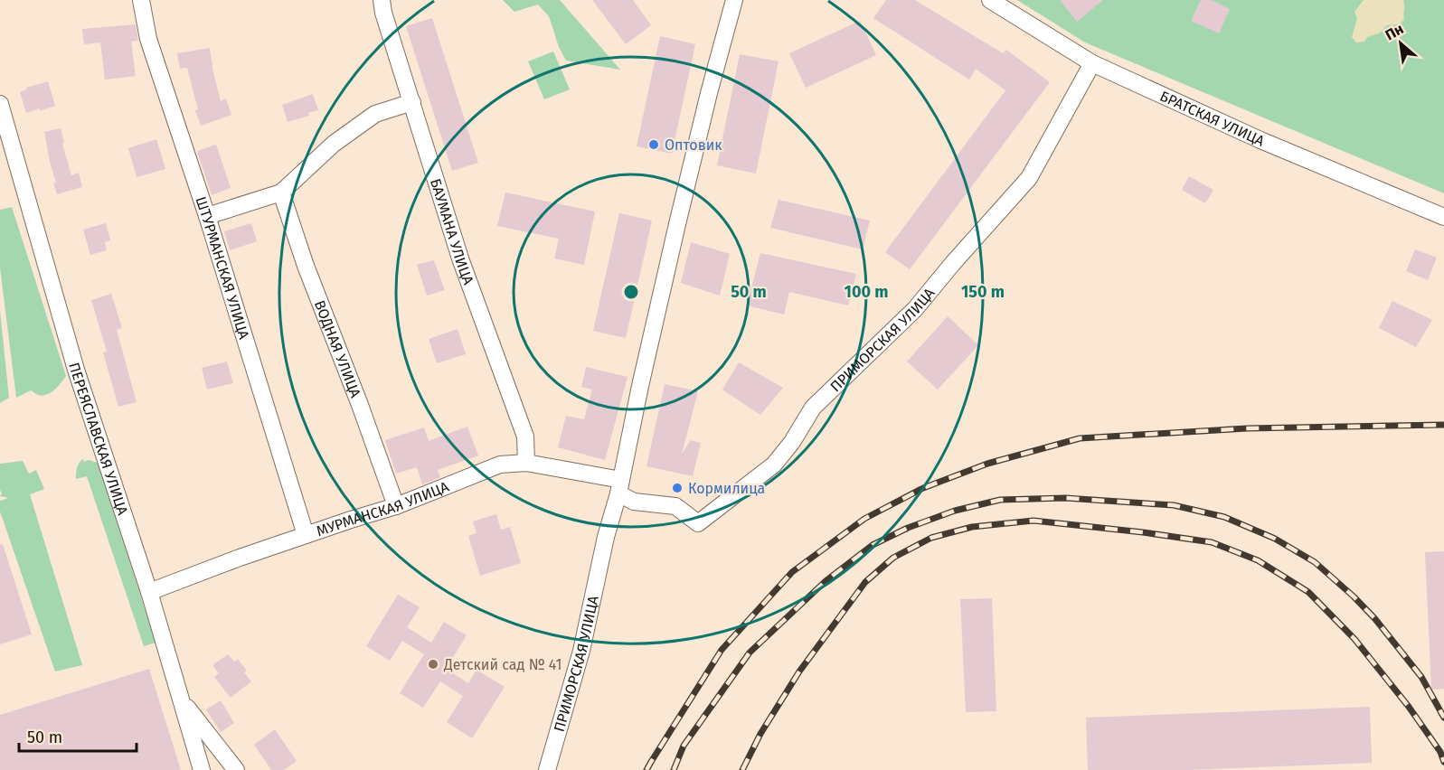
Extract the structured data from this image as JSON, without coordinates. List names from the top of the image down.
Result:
{
  "streets": {
    "street": [
      "БРАТСКАЯ УЛИЦА",
      "БАУМАНА УЛИЦА",
      "ШТУРМАНСКАЯ УЛИЦА",
      "ПРИМОРСКАЯ УЛИЦА",
      "ВОДНАЯ УЛИЦА",
      "ПЕРЕЯСЛАВСКАЯ УЛИЦА",
      "МУРМАНСКАЯ УЛИЦА"
    ]
  },
  "crossings": [
    ["БРАТСКАЯ УЛИЦА", "ПРИМОРСКАЯ УЛИЦА"],
    ["БАУМАНА УЛИЦА", "МУРМАНСКАЯ УЛИЦА"],
    ["ШТУРМАНСКАЯ УЛИЦА", "МУРМАНСКАЯ УЛИЦА"],
    ["ПРИМОРСКАЯ УЛИЦА", "МУРМАНСКАЯ УЛИЦА"],
    ["ВОДНАЯ УЛИЦА", "МУРМАНСКАЯ УЛИЦА"],
    ["ПЕРЕЯСЛАВСКАЯ УЛИЦА", "МУРМАНСКАЯ УЛИЦА"]
  ],
  "places": ["Оптовик", "Кормилица", "Детский сад № 41"],
  "scale_bar": "50 m",
  "north": "top left",
  "rings": ["50 m", "100 m", "150 m"]
}
